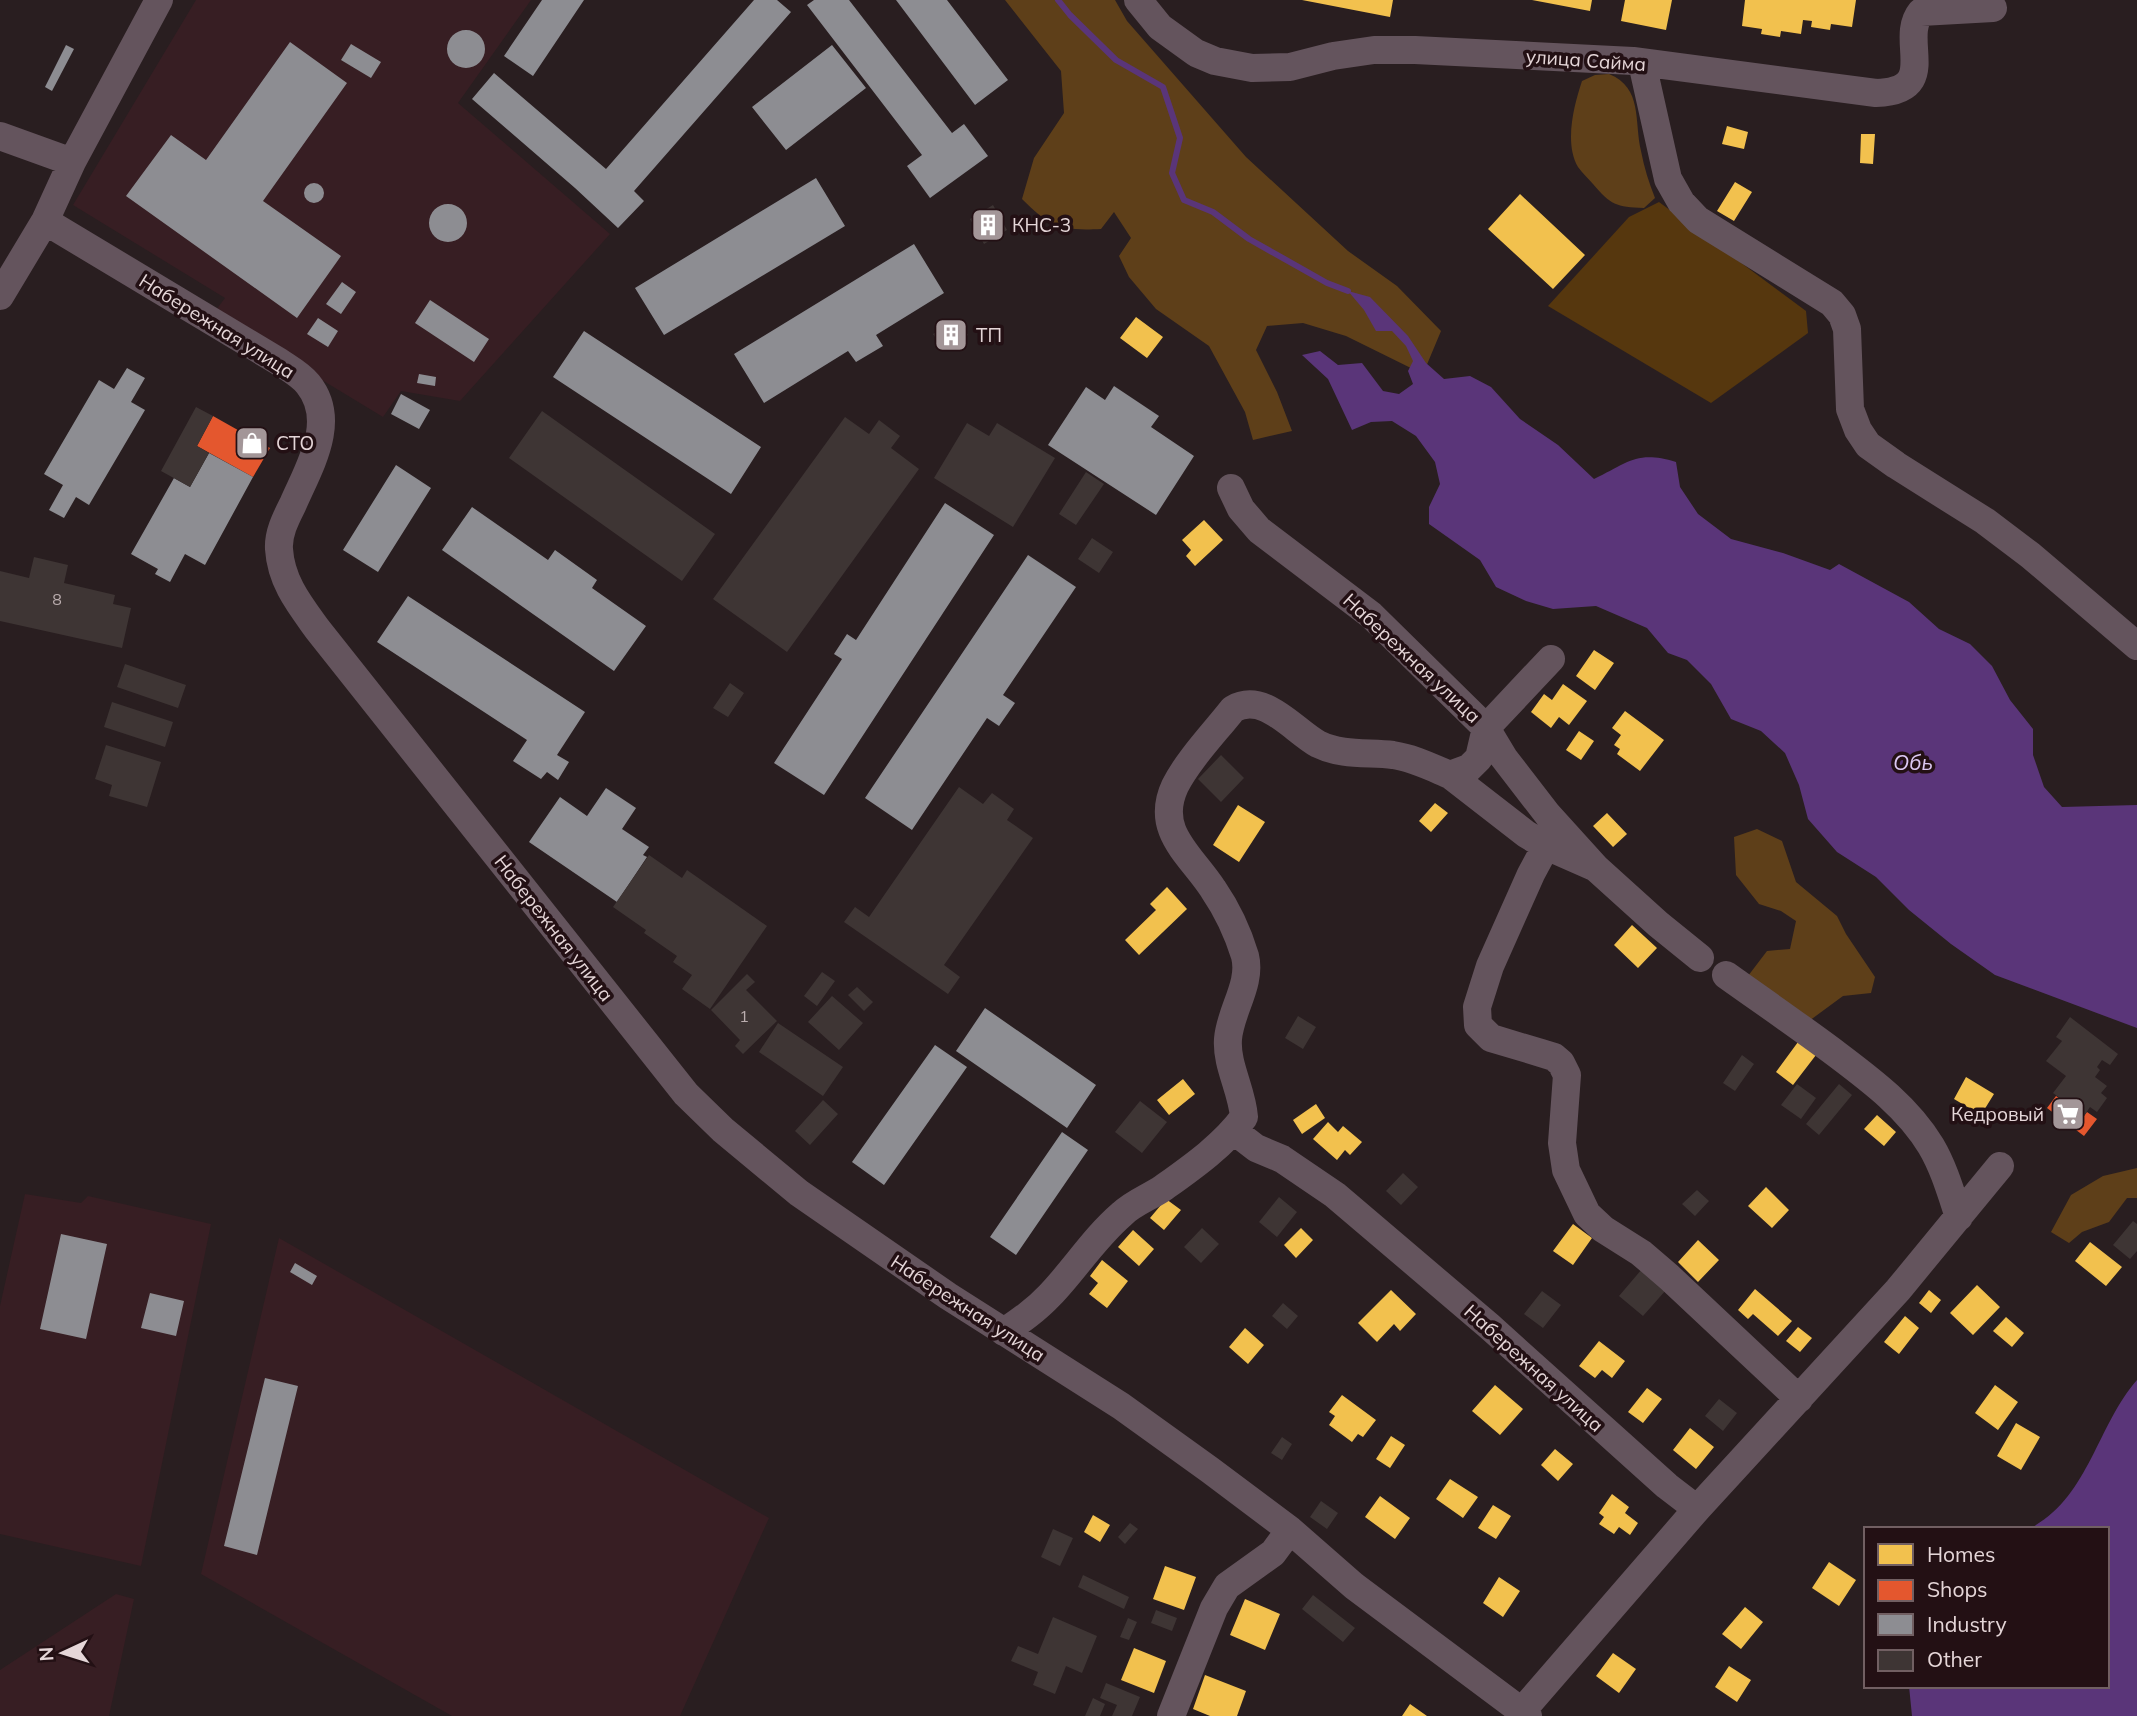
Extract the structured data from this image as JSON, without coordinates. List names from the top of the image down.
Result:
{
  "streets": {
    "street": ["улица Сайма", "Набережная улица"]
  },
  "water": ["Обь"],
  "places": {
    "building": ["КНС-3", "ТП"],
    "shop": ["СТО"],
    "supermarket": ["Кедровый"]
  },
  "house_numbers": ["8", "1"],
  "legend": [
    "Homes",
    "Shops",
    "Industry",
    "Other"
  ],
  "north": "left"
}
